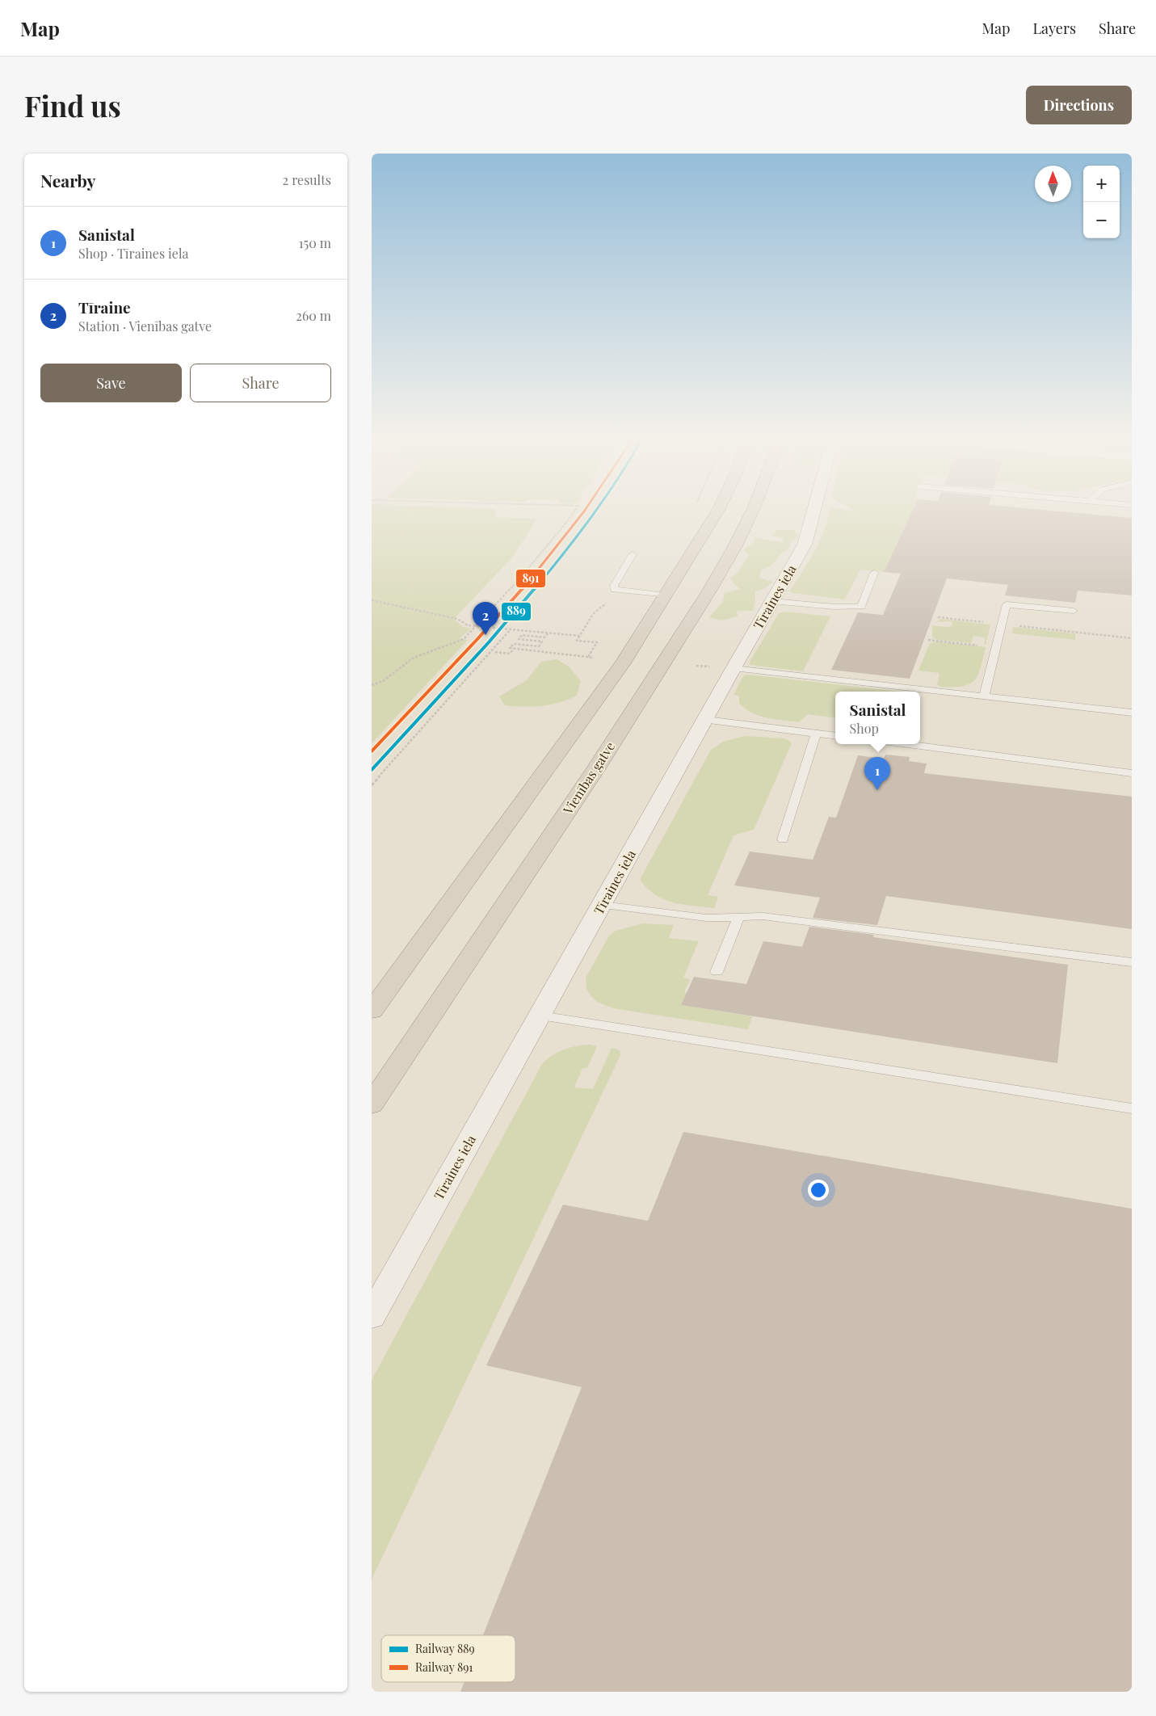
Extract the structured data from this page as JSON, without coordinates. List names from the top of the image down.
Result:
{
  "streets": {
    "highway": ["Vienības gatve"],
    "street": ["Tīraines iela"]
  },
  "lines": ["rail line 889", "rail line 891"],
  "legend": ["Railway 889", "Railway 891"],
  "north": "top",
  "page": {
    "header": "Map",
    "nav": ["Map", "Layers", "Share"],
    "buttons": [
      "Directions",
      ["Save", "Share"]
    ],
    "title": "Find us",
    "heading": ["Nearby", "2 results"],
    "map_buttons": ["+", "−"],
    "list": [
      {
        "mark": "1",
        "name": "Sanistal",
        "note": "Shop · Tīraines iela",
        "value": "150 m"
      },
      {
        "mark": "2",
        "name": "Tīraine",
        "note": "Station · Vienības gatve",
        "value": "260 m"
      }
    ],
    "pins": ["2", "1"],
    "popup": ["Sanistal", "Shop"]
  }
}
